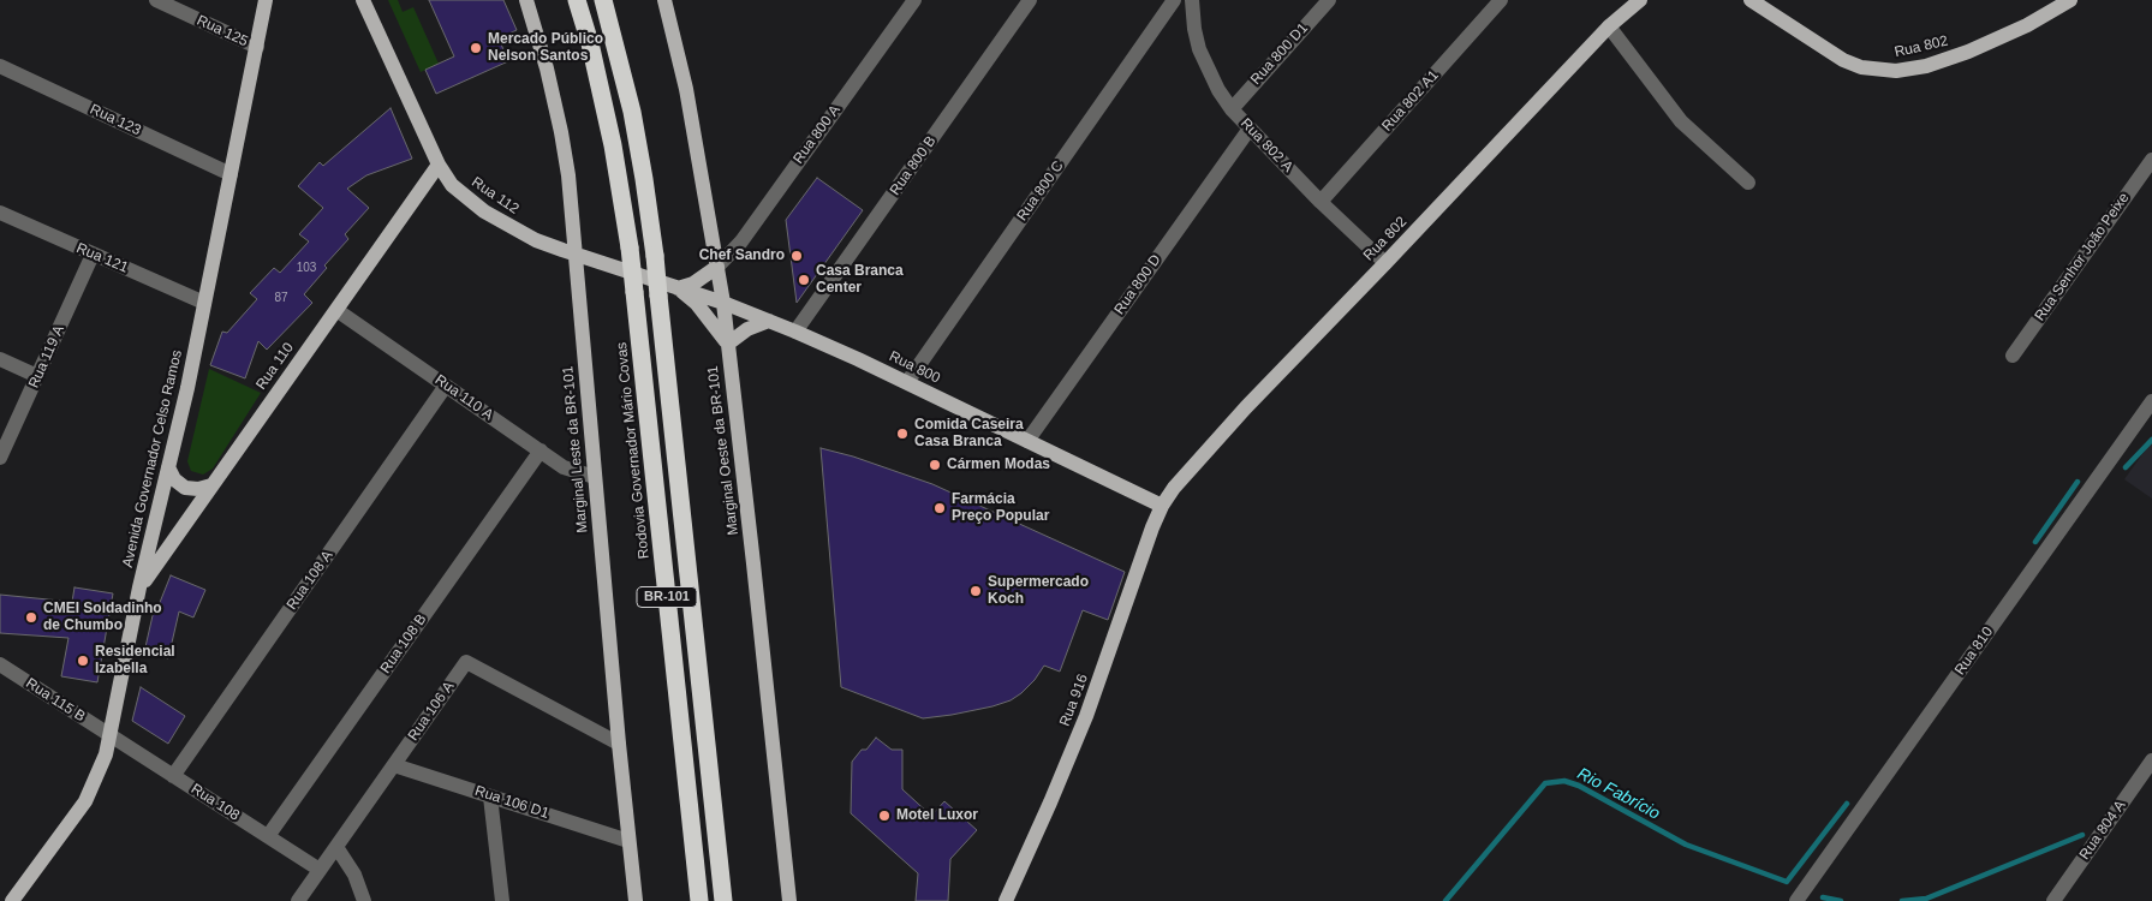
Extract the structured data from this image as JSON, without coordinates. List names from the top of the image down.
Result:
{
  "streets": {
    "highway": ["Rodovia Governador Mário Covas", "BR-101"],
    "main road": [
      "Rua 802",
      "Rua 112",
      "Rua 110",
      "Rua 800",
      "Marginal Leste da BR-101",
      "Marginal Oeste da BR-101",
      "Avenida Governador Celso Ramos",
      "Rua 916"
    ],
    "street": [
      "Rua 125",
      "Rua 800 D1",
      "Rua 802 A1",
      "Rua 123",
      "Rua 800 A",
      "Rua 802 A",
      "Rua 800 B",
      "Rua 800 C",
      "Rua Senhor João Peixe",
      "Rua 121",
      "Rua 800 D",
      "Rua 119 A",
      "Rua 110 A",
      "Rua 108 A",
      "Rua 108 B",
      "Rua 810",
      "Rua 115 B",
      "Rua 106 A",
      "Rua 108",
      "Rua 106 D1",
      "Rua 804 A"
    ]
  },
  "crossings": [
    ["Rua 125", "Avenida Governador Celso Ramos"],
    ["Rua 802", "Rua 802 A"],
    ["Rua 802", "Rua 800"],
    ["Rua 802", "Rua 916"],
    ["Rua 800 D1", "Rua 802 A"],
    ["Rua 802 A1", "Rua 802 A"],
    ["Rua 123", "Avenida Governador Celso Ramos"],
    ["Rua 800 A", "Marginal Oeste da BR-101"],
    ["Rua 802 A", "Rua 800 D"],
    ["Rua 800 B", "Rua 800"],
    ["Rua 800 C", "Rua 800"],
    ["Rua 112", "Rua 110"],
    ["Rua 112", "Rua 800"],
    ["Rua 112", "Marginal Leste da BR-101"],
    ["Rua 121", "Rua 119 A"],
    ["Rua 121", "Avenida Governador Celso Ramos"],
    ["Rua 800 D", "Rua 800"],
    ["Rua 110", "Rua 110 A"],
    ["Rua 110", "Avenida Governador Celso Ramos"],
    ["Rua 800", "Marginal Oeste da BR-101"],
    ["Rua 800", "Rua 916"],
    ["Rua 110 A", "Marginal Leste da BR-101"],
    ["Rua 110 A", "Rua 108 A"],
    ["Rua 110 A", "Rua 108 B"],
    ["Marginal Leste da BR-101", "Rua 106 A"],
    ["Marginal Leste da BR-101", "Rua 106 D1"],
    ["Avenida Governador Celso Ramos", "Rua 115 B"],
    ["Avenida Governador Celso Ramos", "Rua 108"],
    ["Rua 108 A", "Rua 108"],
    ["Rua 108 B", "Rua 108"],
    ["Rua 115 B", "Rua 108"],
    ["Rua 106 A", "Rua 108"],
    ["Rua 106 A", "Rua 106 D1"]
  ],
  "water": ["Rio Fabrício"],
  "places": [
    "Mercado Público Nelson Santos",
    "Chef Sandro",
    "Casa Branca Center",
    "Comida Caseira Casa Branca",
    "Cármen Modas",
    "Farmácia Preço Popular",
    "Supermercado Koch",
    "CMEI Soldadinho de Chumbo",
    "Residencial Izabella",
    "Motel Luxor"
  ],
  "house_numbers": ["103", "87"]
}
